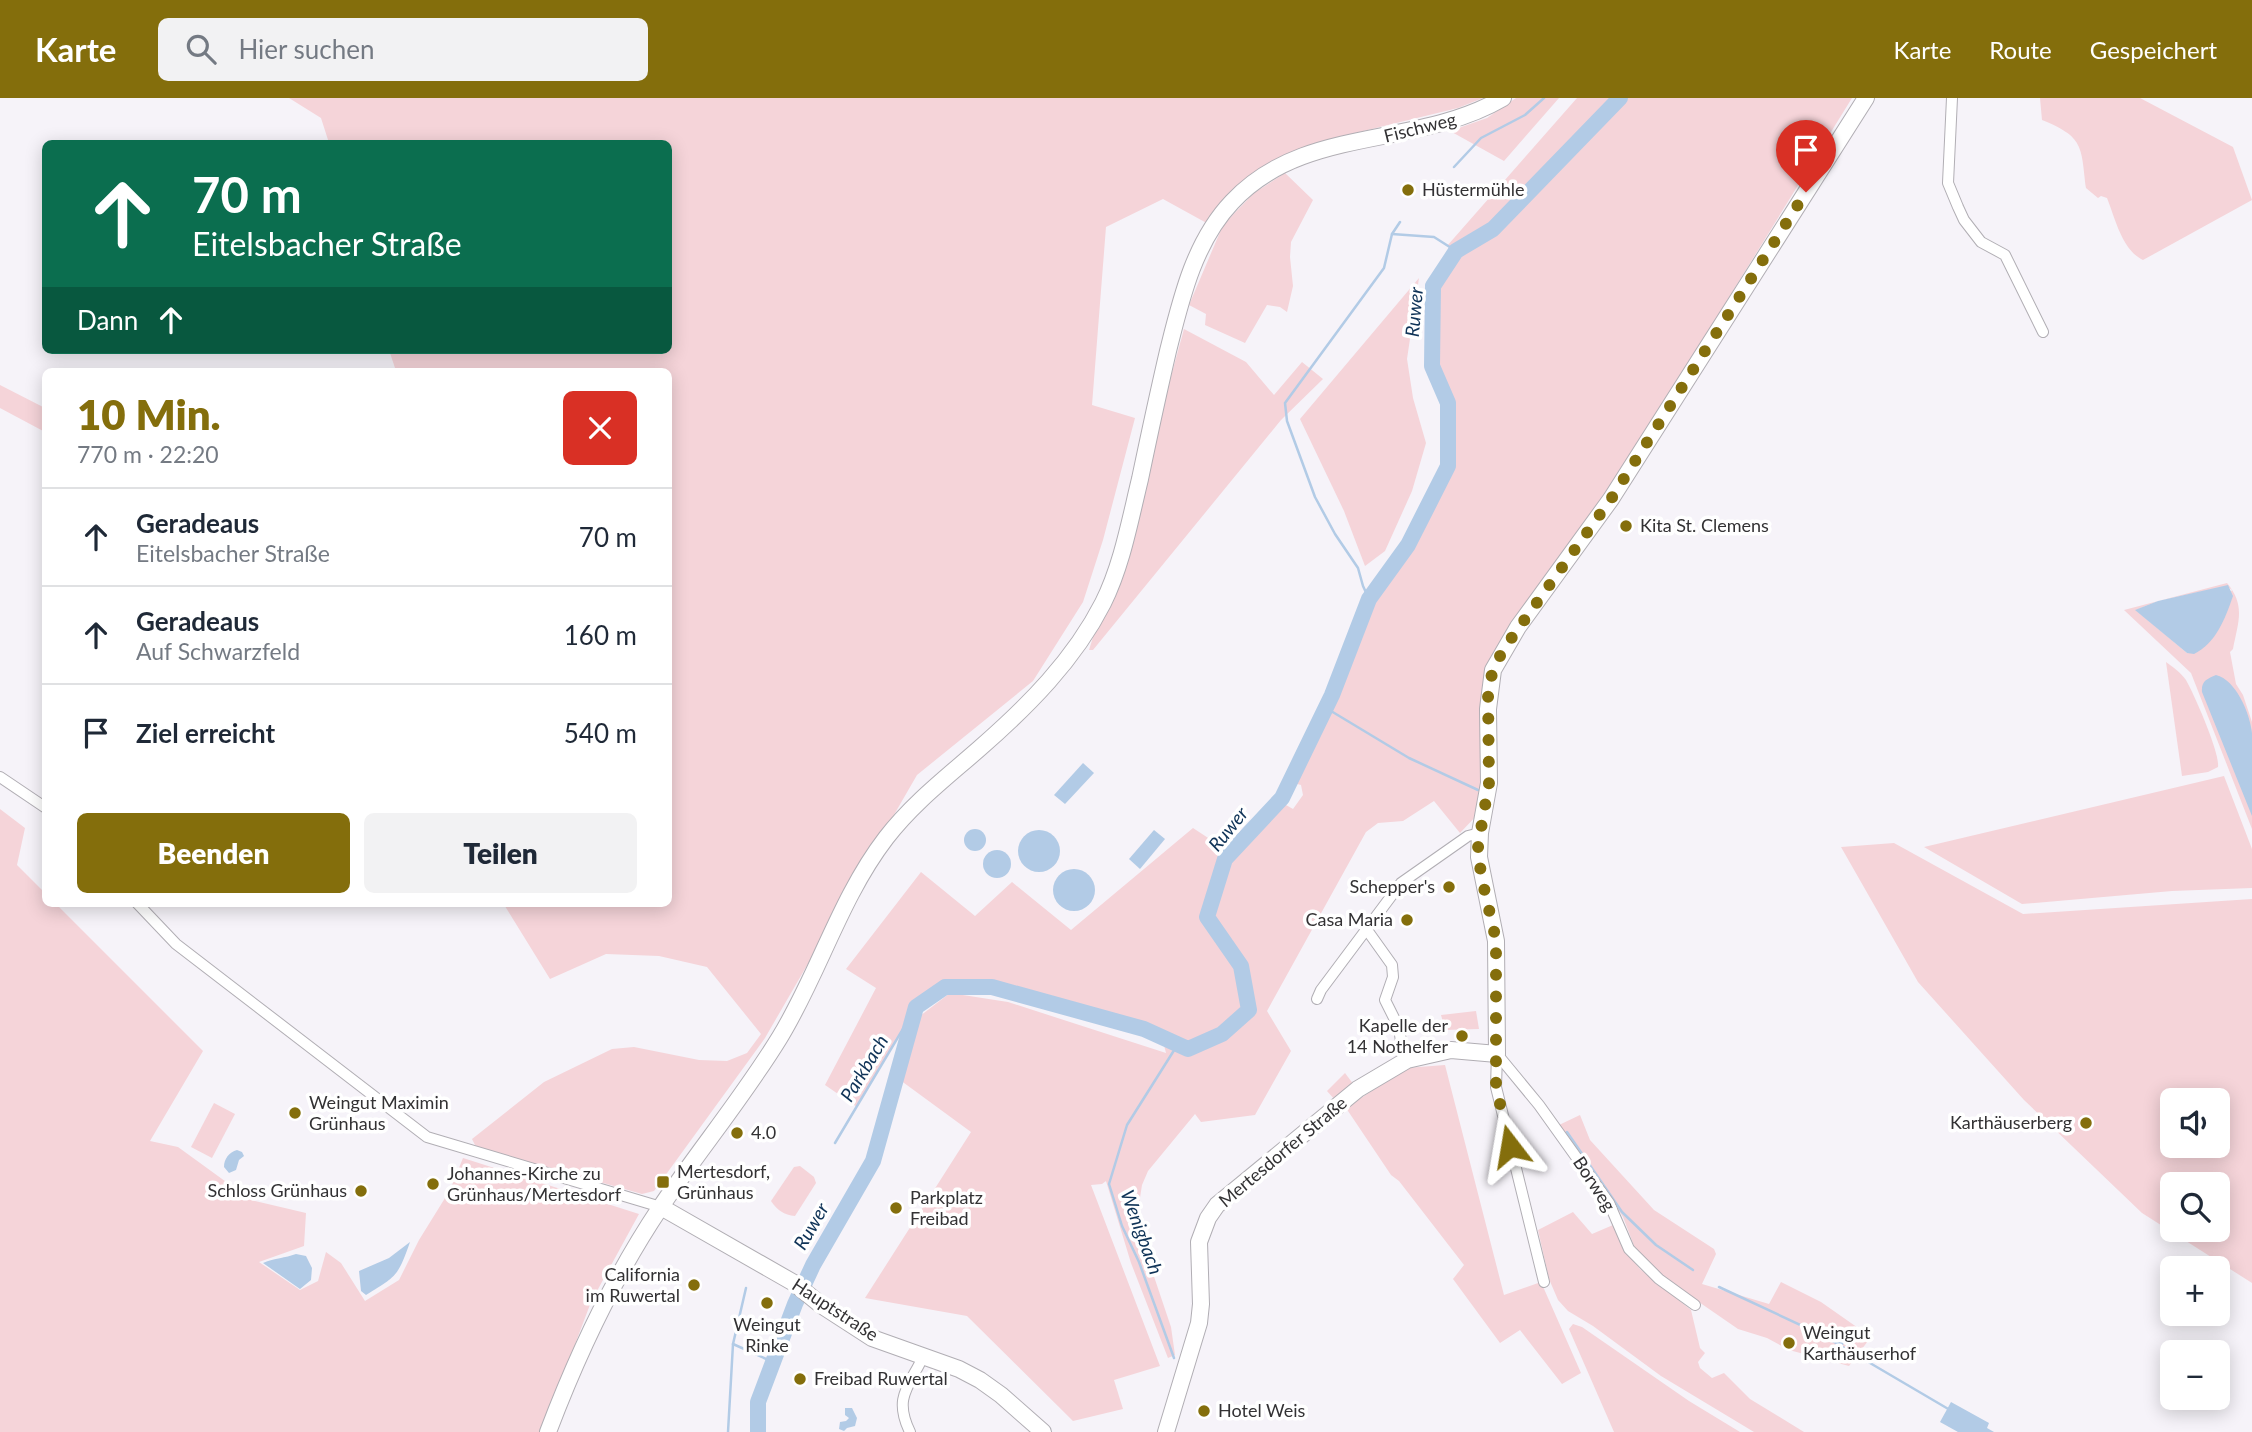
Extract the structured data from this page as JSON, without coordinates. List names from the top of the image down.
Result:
{
  "streets": {
    "street": [
      "Fischweg",
      "Mertesdorfer Straße",
      "Borweg",
      "Hauptstraße"
    ]
  },
  "crossings": [
    ["Fischweg", "Hauptstraße"],
    ["Mertesdorfer Straße", "Borweg"]
  ],
  "water": ["Ruwer", "Parkbach", "Wenigbach"],
  "places": {
    "other": [
      "Hüstermühle",
      "Kita St. Clemens",
      "Schepper's",
      "Casa Maria",
      "Kapelle der 14 Nothelfer",
      "Weingut Maximin Grünhaus",
      "Karthäuserberg",
      "4.0",
      "Johannes-Kirche zu Grünhaus/Mertesdorf",
      "Schloss Grünhaus",
      "Parkplatz Freibad",
      "California im Ruwertal",
      "Weingut Rinke",
      "Weingut Karthäuserhof",
      "Freibad Ruwertal",
      "Hotel Weis"
    ],
    "transit": ["Mertesdorf, Grünhaus"]
  },
  "page": {
    "header": "Karte",
    "search": "Hier suchen",
    "nav": ["Karte", "Route", "Gespeichert"],
    "turn": ["70 m", "Eitelsbacher Straße"],
    "then": "Dann",
    "heading": ["10 Min.", "770 m · 22:20"],
    "list": [
      {
        "name": "Geradeaus",
        "note": "Eitelsbacher Straße",
        "value": "70 m"
      },
      {
        "name": "Geradeaus",
        "note": "Auf Schwarzfeld",
        "value": "160 m"
      },
      {
        "name": "Ziel erreicht",
        "value": "540 m"
      }
    ],
    "buttons": ["Beenden", "Teilen"],
    "map_buttons": ["+", "−"]
  }
}
